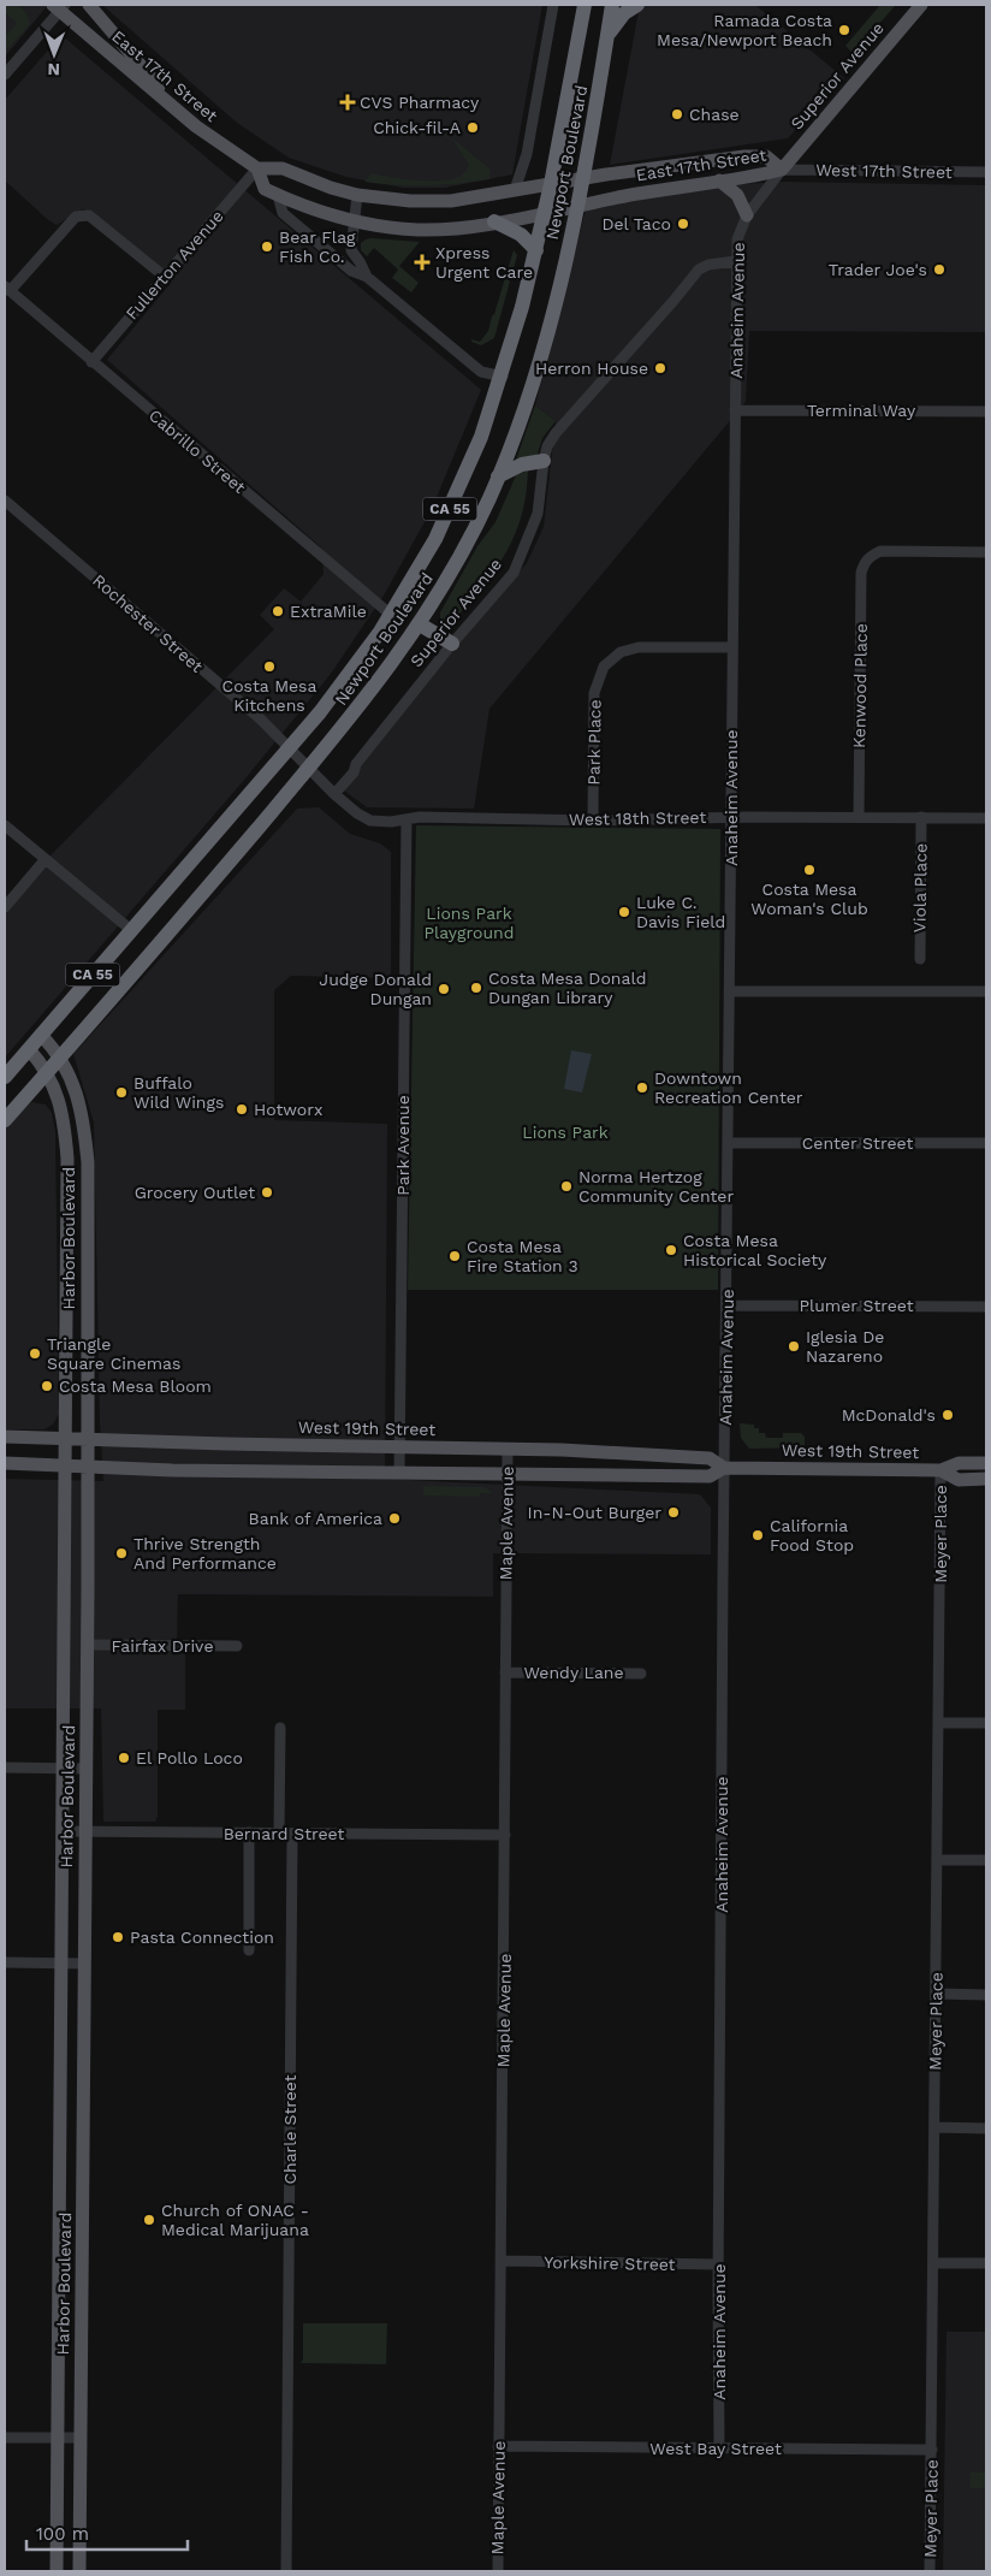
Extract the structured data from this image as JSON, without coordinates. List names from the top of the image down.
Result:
{
  "streets": {
    "highway": ["Newport Boulevard", "CA 55"],
    "main road": [
      "East 17th Street",
      "Superior Avenue",
      "Harbor Boulevard",
      "West 19th Street"
    ],
    "street": [
      "West 17th Street",
      "Fullerton Avenue",
      "Anaheim Avenue",
      "Terminal Way",
      "Cabrillo Street",
      "Rochester Street",
      "Kenwood Place",
      "Park Place",
      "West 18th Street",
      "Viola Place",
      "Center Street",
      "Park Avenue",
      "Plumer Street",
      "Maple Avenue",
      "Meyer Place",
      "Fairfax Drive",
      "Wendy Lane",
      "Bernard Street",
      "Charle Street",
      "Yorkshire Street",
      "West Bay Street"
    ]
  },
  "crossings": [
    ["East 17th Street", "Superior Avenue"],
    ["East 17th Street", "Newport Boulevard"],
    ["East 17th Street", "West 17th Street"],
    ["East 17th Street", "Fullerton Avenue"],
    ["Superior Avenue", "West 17th Street"],
    ["Superior Avenue", "Anaheim Avenue"],
    ["Superior Avenue", "West 18th Street"],
    ["Newport Boulevard", "Cabrillo Street"],
    ["Newport Boulevard", "Rochester Street"],
    ["Newport Boulevard", "West 18th Street"],
    ["Newport Boulevard", "Harbor Boulevard"],
    ["Fullerton Avenue", "Cabrillo Street"],
    ["Anaheim Avenue", "Terminal Way"],
    ["Anaheim Avenue", "Park Place"],
    ["Anaheim Avenue", "West 18th Street"],
    ["Anaheim Avenue", "Center Street"],
    ["Anaheim Avenue", "Plumer Street"],
    ["Anaheim Avenue", "West 19th Street"],
    ["Anaheim Avenue", "Yorkshire Street"],
    ["Anaheim Avenue", "West Bay Street"],
    ["Rochester Street", "West 18th Street"],
    ["Kenwood Place", "West 18th Street"],
    ["Park Place", "West 18th Street"],
    ["West 18th Street", "Viola Place"],
    ["West 18th Street", "Park Avenue"],
    ["Park Avenue", "West 19th Street"],
    ["Harbor Boulevard", "West 19th Street"],
    ["Harbor Boulevard", "Fairfax Drive"],
    ["Harbor Boulevard", "Bernard Street"],
    ["West 19th Street", "Maple Avenue"],
    ["West 19th Street", "Meyer Place"],
    ["Maple Avenue", "Wendy Lane"],
    ["Maple Avenue", "Bernard Street"],
    ["Maple Avenue", "Yorkshire Street"],
    ["Maple Avenue", "West Bay Street"],
    ["Meyer Place", "West Bay Street"],
    ["Bernard Street", "Charle Street"]
  ],
  "parks": ["Lions Park Playground", "Lions Park"],
  "places": {
    "other": [
      "Ramada Costa Mesa/Newport Beach",
      "Chase",
      "Chick-fil-A",
      "Del Taco",
      "Bear Flag Fish Co.",
      "Trader Joe's",
      "Herron House",
      "ExtraMile",
      "Costa Mesa Kitchens",
      "Costa Mesa Woman's Club",
      "Luke C. Davis Field",
      "Costa Mesa Donald Dungan Library",
      "Judge Donald Dungan",
      "Downtown Recreation Center",
      "Buffalo Wild Wings",
      "Hotworx",
      "Norma Hertzog Community Center",
      "Grocery Outlet",
      "Costa Mesa Historical Society",
      "Costa Mesa Fire Station 3",
      "Iglesia De Nazareno",
      "Triangle Square Cinemas",
      "Costa Mesa Bloom",
      "McDonald's",
      "In-N-Out Burger",
      "Bank of America",
      "California Food Stop",
      "Thrive Strength And Performance",
      "El Pollo Loco",
      "Pasta Connection",
      "Church of ONAC - Medical Marijuana"
    ],
    "health": ["CVS Pharmacy", "Xpress Urgent Care"]
  },
  "scale_bar": "100 m",
  "north": "bottom"
}
